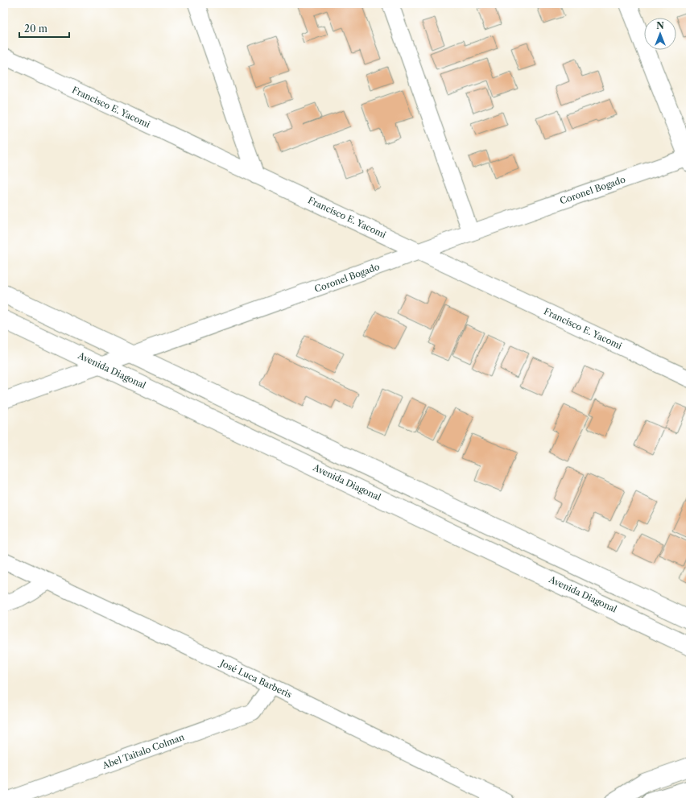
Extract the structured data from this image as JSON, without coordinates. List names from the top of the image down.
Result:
{
  "streets": {
    "main road": ["Avenida Diagonal"],
    "street": [
      "Francisco E. Yacomi",
      "Coronel Bogado",
      "José Luca Barberis",
      "Abel Taitalo Colman"
    ]
  },
  "crossings": [
    ["Francisco E. Yacomi", "Coronel Bogado"],
    ["Coronel Bogado", "Avenida Diagonal"],
    ["José Luca Barberis", "Abel Taitalo Colman"]
  ],
  "scale_bar": "20 m",
  "north": "top"
}
